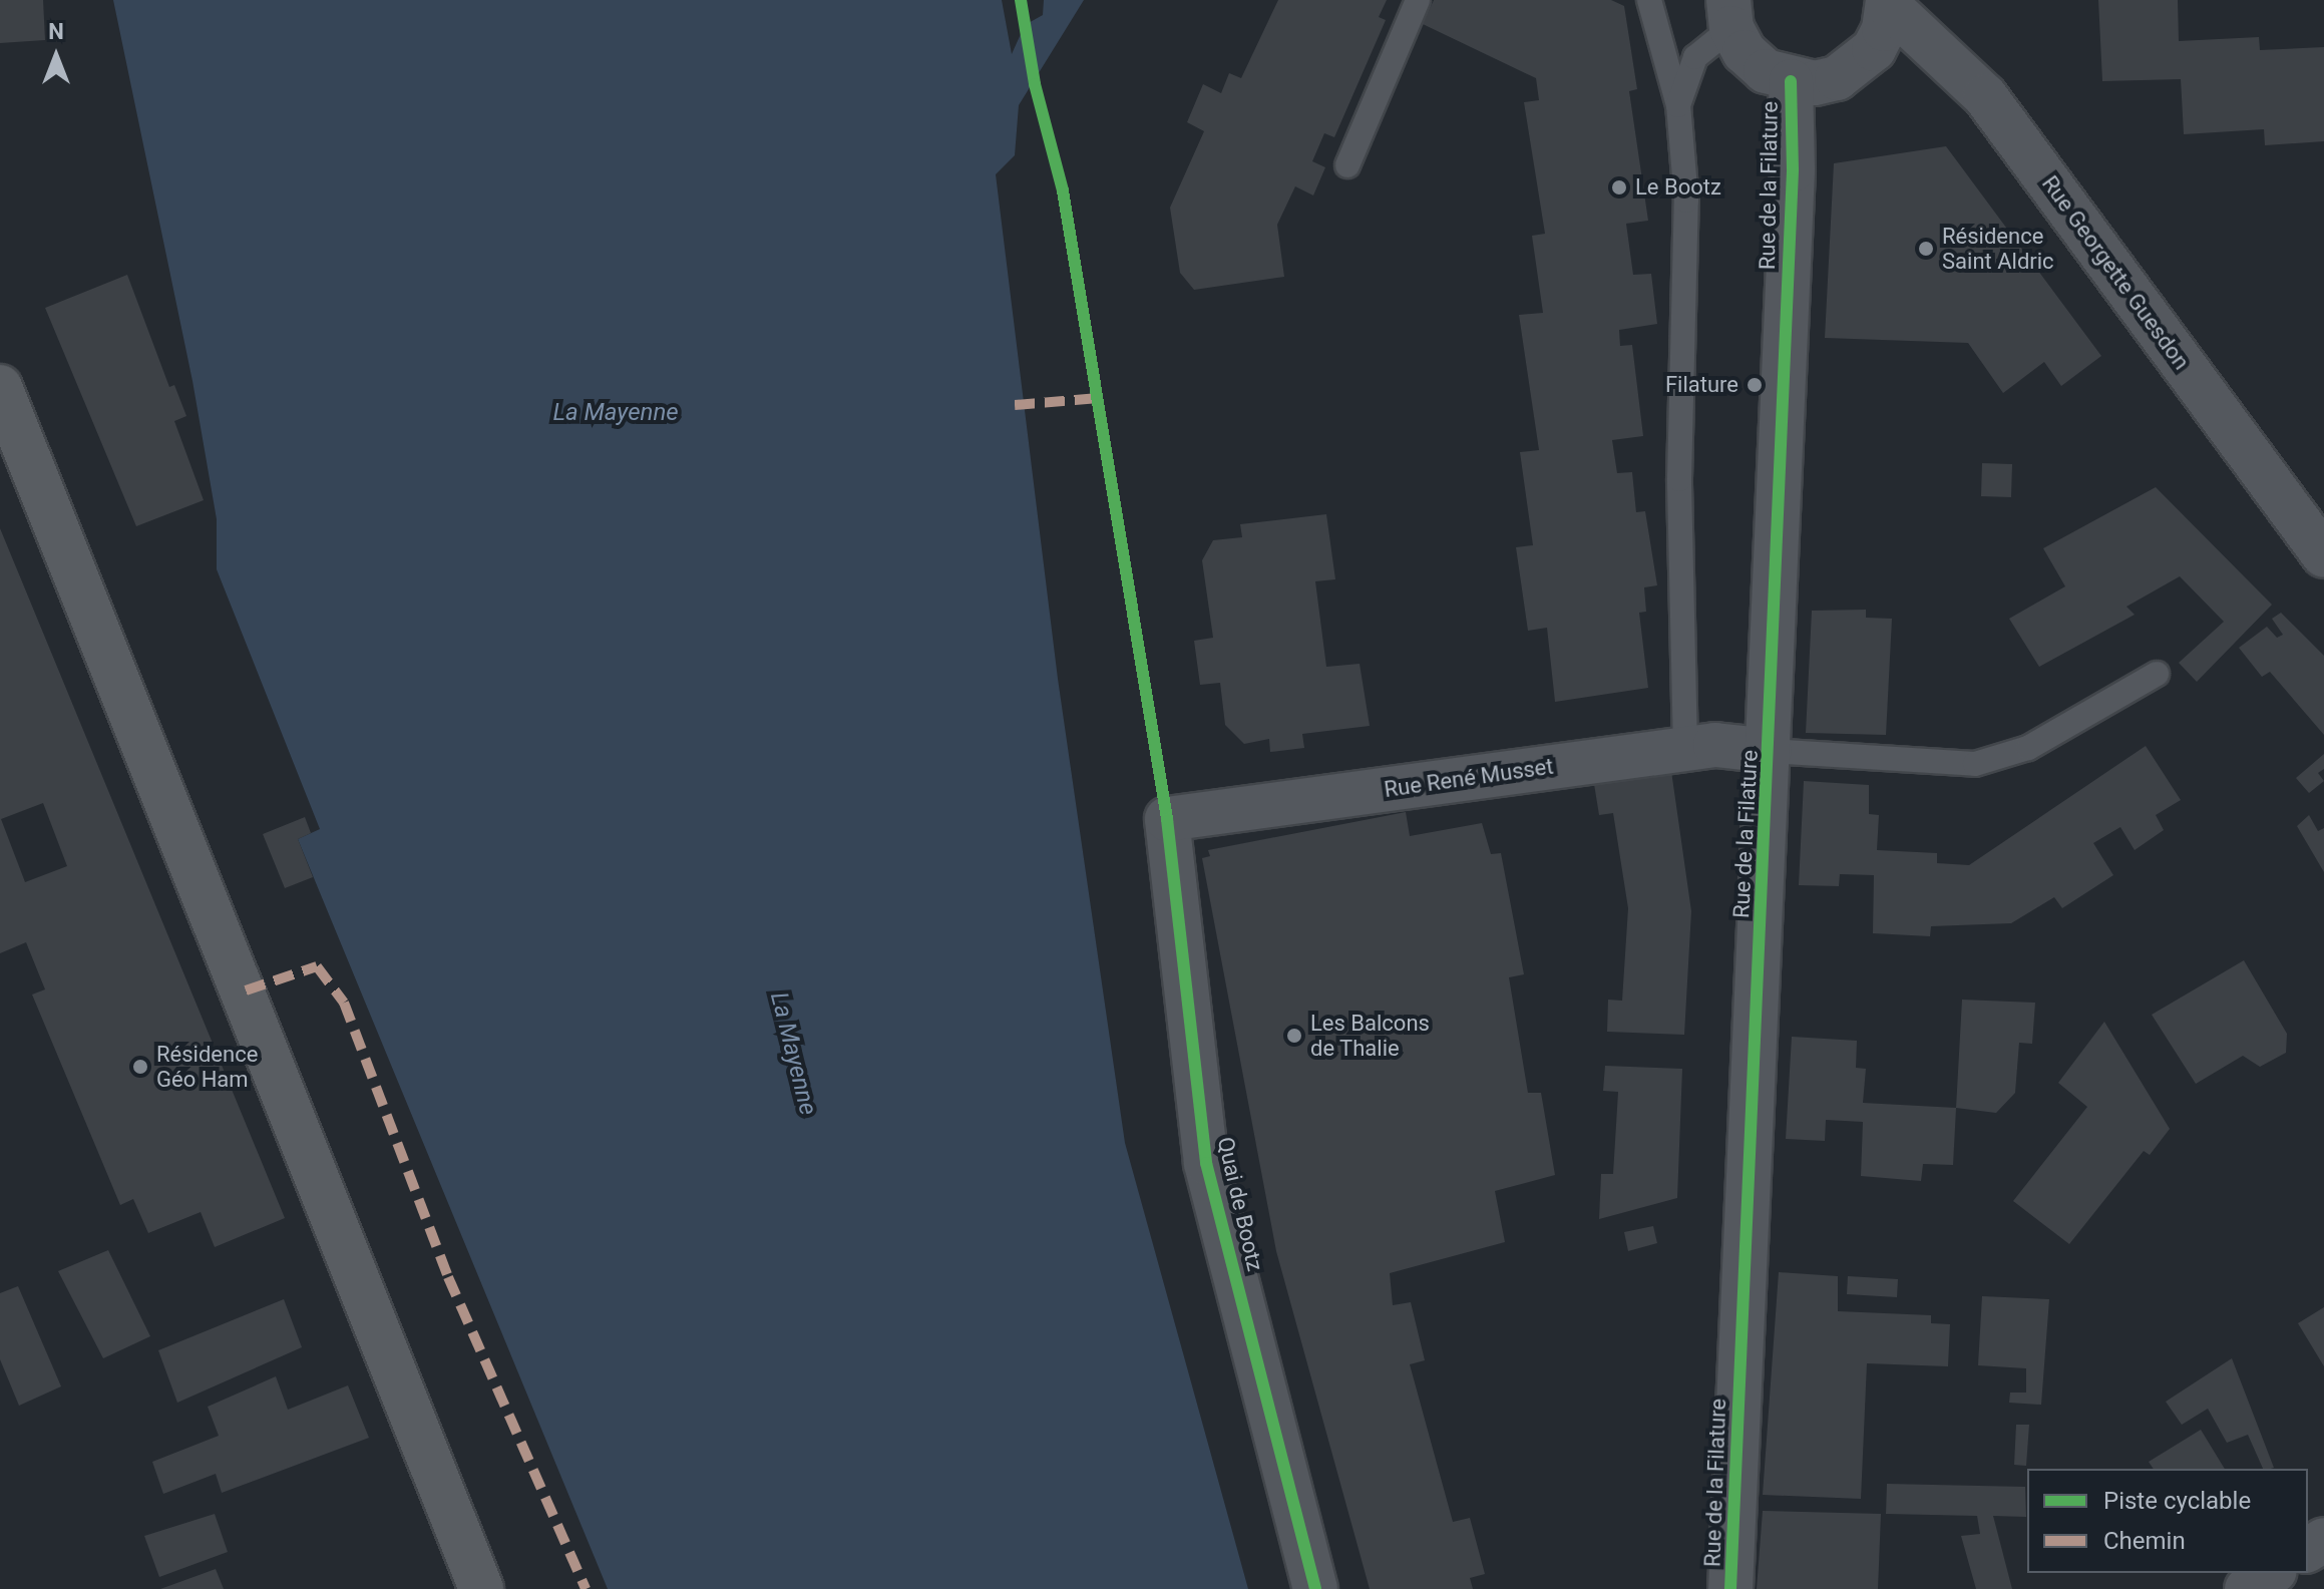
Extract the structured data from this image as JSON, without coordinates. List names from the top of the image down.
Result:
{
  "streets": {
    "street": [
      "Rue de la Filature",
      "Rue Georgette Guesdon",
      "Rue René Musset",
      "Quai de Bootz"
    ]
  },
  "crossings": [
    ["Rue de la Filature", "Rue René Musset"],
    ["Rue René Musset", "Quai de Bootz"]
  ],
  "water": ["La Mayenne"],
  "places": [
    "Le Bootz",
    "Résidence Saint Aldric",
    "Filature",
    "Les Balcons de Thalie",
    "Résidence Géo Ham"
  ],
  "legend": ["Piste cyclable", "Chemin"],
  "north": "top"
}
